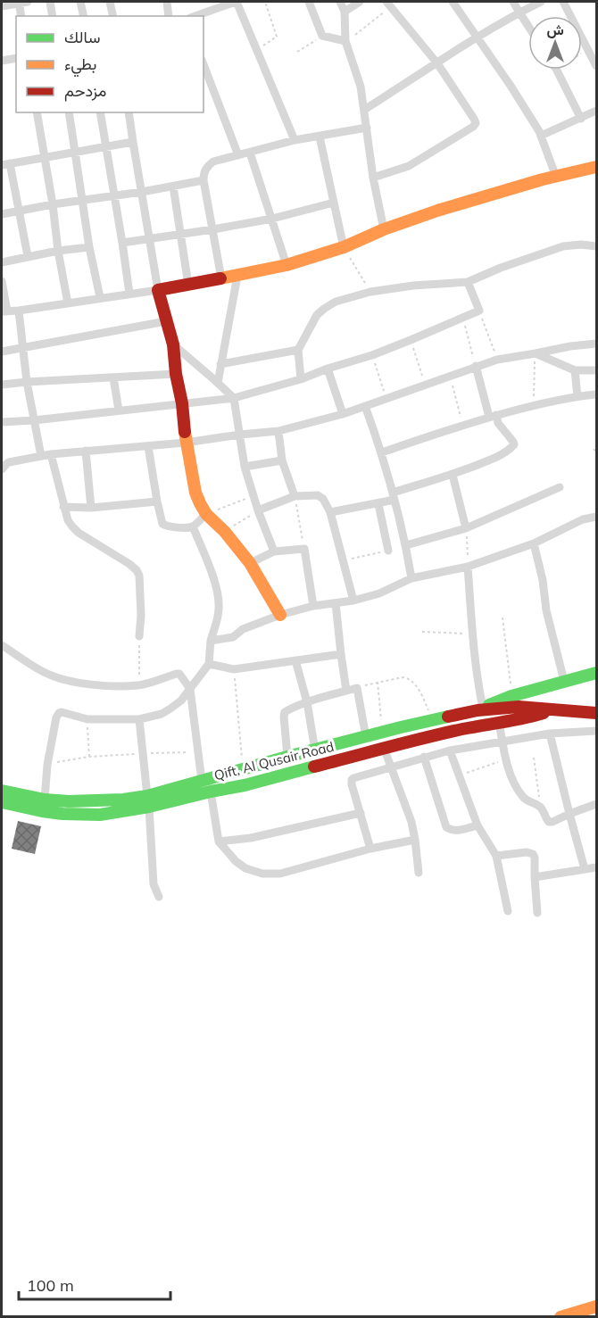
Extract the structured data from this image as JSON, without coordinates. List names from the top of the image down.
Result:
{
  "streets": {
    "main road": ["Qift, Al Qusair Road"]
  },
  "legend": ["سالك", "بطيء", "مزدحم"],
  "scale_bar": "100 m",
  "north": "top"
}
